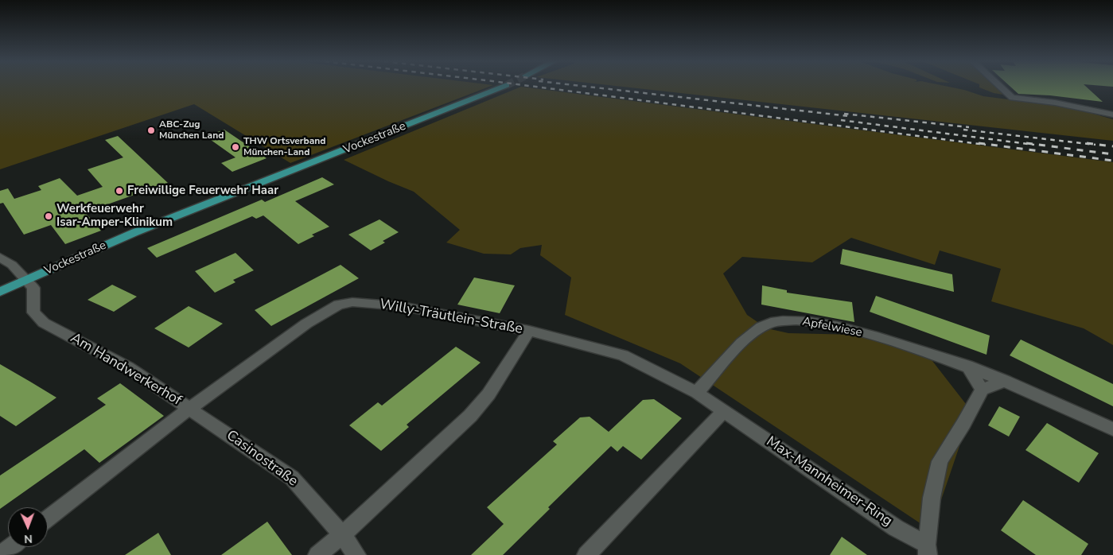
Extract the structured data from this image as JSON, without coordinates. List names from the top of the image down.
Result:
{
  "streets": {
    "main road": ["Vockestraße"],
    "street": [
      "Willy-Träutlein-Straße",
      "Apfelwiese",
      "Am Handwerkerhof",
      "Casinostraße",
      "Max-Mannheimer-Ring"
    ]
  },
  "crossings": [
    ["Vockestraße", "Am Handwerkerhof"],
    ["Willy-Träutlein-Straße", "Am Handwerkerhof"],
    ["Willy-Träutlein-Straße", "Casinostraße"],
    ["Willy-Träutlein-Straße", "Max-Mannheimer-Ring"],
    ["Apfelwiese", "Max-Mannheimer-Ring"],
    ["Am Handwerkerhof", "Casinostraße"]
  ],
  "places": [
    "ABC-Zug München Land",
    "THW Ortsverband München-Land",
    "Freiwillige Feuerwehr Haar",
    "Werkfeuerwehr Isar-Amper-Klinikum"
  ],
  "north": "bottom"
}
